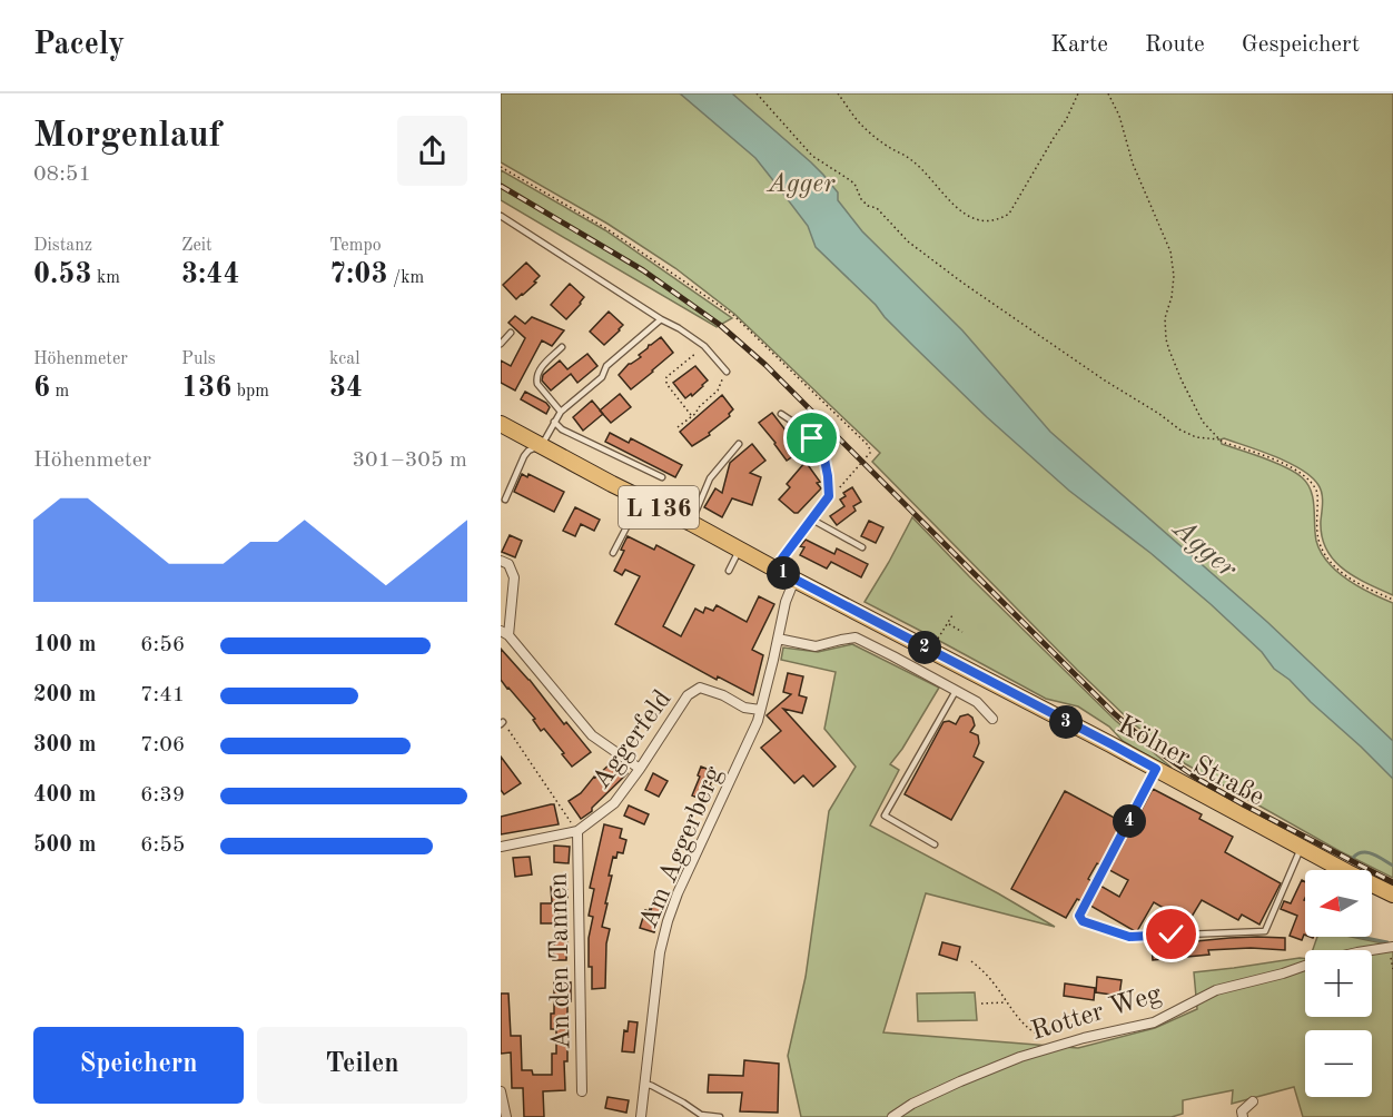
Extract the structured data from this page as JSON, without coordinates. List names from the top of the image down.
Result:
{
  "streets": {
    "main road": ["L 136", "Kölner Straße"],
    "street": [
      "Aggerfeld",
      "Am Aggerberg",
      "An den Tannen",
      "Rotter Weg"
    ]
  },
  "crossings": [
    ["Aggerfeld", "Am Aggerberg"],
    ["Aggerfeld", "An den Tannen"],
    ["Kölner Straße", "Am Aggerberg"]
  ],
  "water": ["Agger"],
  "parks": ["Agger"],
  "north": "left",
  "page": {
    "header": "Pacely",
    "nav": ["Karte", "Route", "Gespeichert"],
    "heading": ["Morgenlauf", "08:51"],
    "stats": [
      ["Distanz", "0.53 km"],
      ["Zeit", "3:44"],
      ["Tempo", "7:03 /km"],
      ["Höhenmeter", "6 m"],
      ["Puls", "136 bpm"],
      ["kcal", "34"]
    ],
    "chart": ["Höhenmeter", "301–305 m"],
    "pins": [
      "1",
      "2",
      "3",
      "4"
    ],
    "list": [
      {
        "name": "100 m",
        "note": "6:56"
      },
      {
        "name": "200 m",
        "note": "7:41"
      },
      {
        "name": "300 m",
        "note": "7:06"
      },
      {
        "name": "400 m",
        "note": "6:39"
      },
      {
        "name": "500 m",
        "note": "6:55"
      }
    ],
    "map_buttons": ["+", "−"],
    "buttons": ["Speichern", "Teilen"]
  }
}
